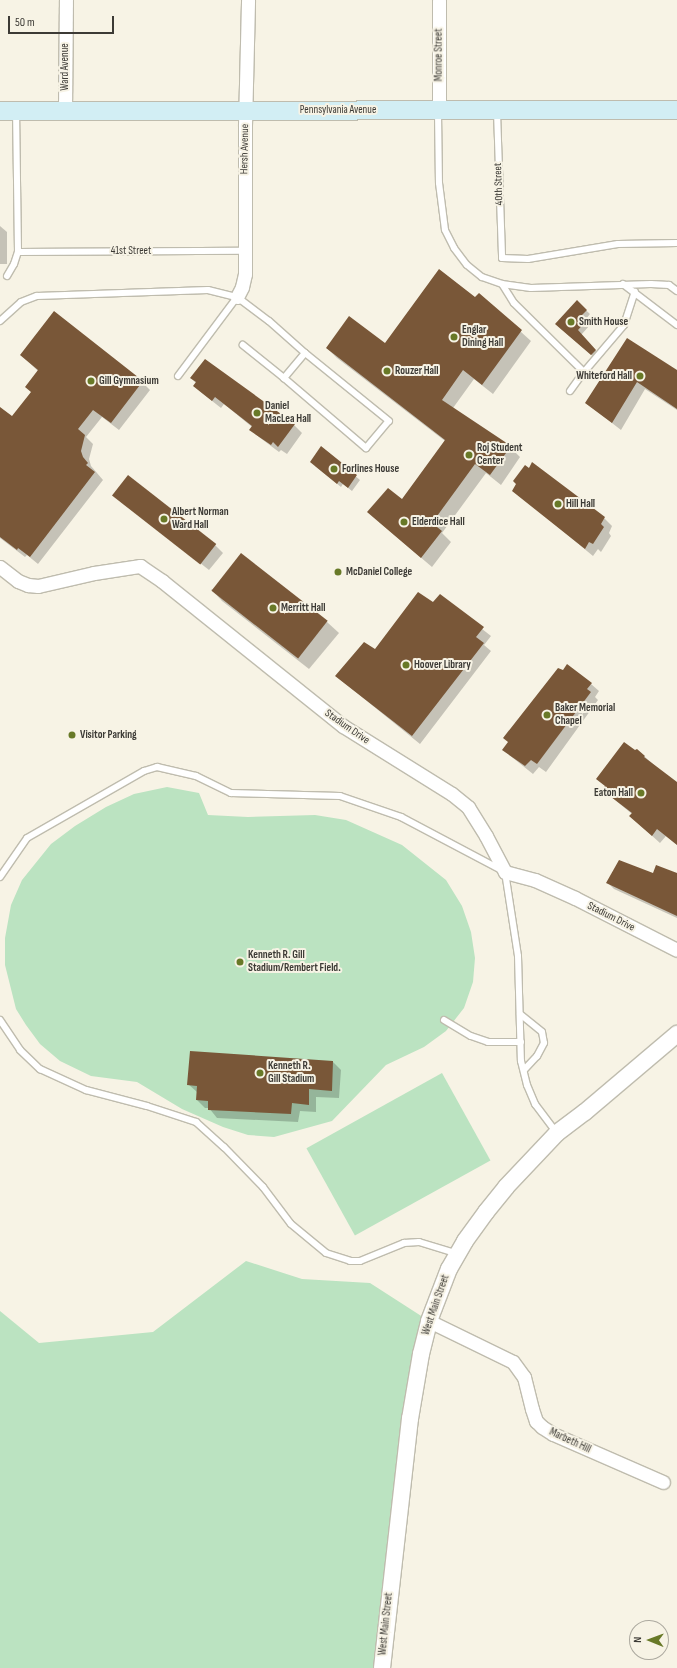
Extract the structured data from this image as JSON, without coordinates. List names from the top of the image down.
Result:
{
  "streets": {
    "main road": ["Pennsylvania Avenue"],
    "street": [
      "Monroe Street",
      "Ward Avenue",
      "Hersh Avenue",
      "Stadium Drive",
      "West Main Street",
      "Marbeth Hill"
    ],
    "lane": ["40th Street", "41st Street"]
  },
  "crossings": [
    ["Monroe Street", "Pennsylvania Avenue"],
    ["Ward Avenue", "Pennsylvania Avenue"],
    ["Pennsylvania Avenue", "Hersh Avenue"],
    ["Pennsylvania Avenue", "40th Street"],
    ["Hersh Avenue", "41st Street"],
    ["West Main Street", "Marbeth Hill"]
  ],
  "places": [
    "Smith House",
    "Englar Dining Hall",
    "Rouzer Hall",
    "Whiteford Hall",
    "Gill Gymnasium",
    "Daniel MacLea Hall",
    "Roj Student Center",
    "Forlines House",
    "Hill Hall",
    "Albert Norman Ward Hall",
    "Elderdice Hall",
    "McDaniel College",
    "Merritt Hall",
    "Hoover Library",
    "Baker Memorial Chapel",
    "Visitor Parking",
    "Eaton Hall",
    "Kenneth R. Gill Stadium/Rembert Field.",
    "Kenneth R. Gill Stadium"
  ],
  "scale_bar": "50 m",
  "north": "left"
}
